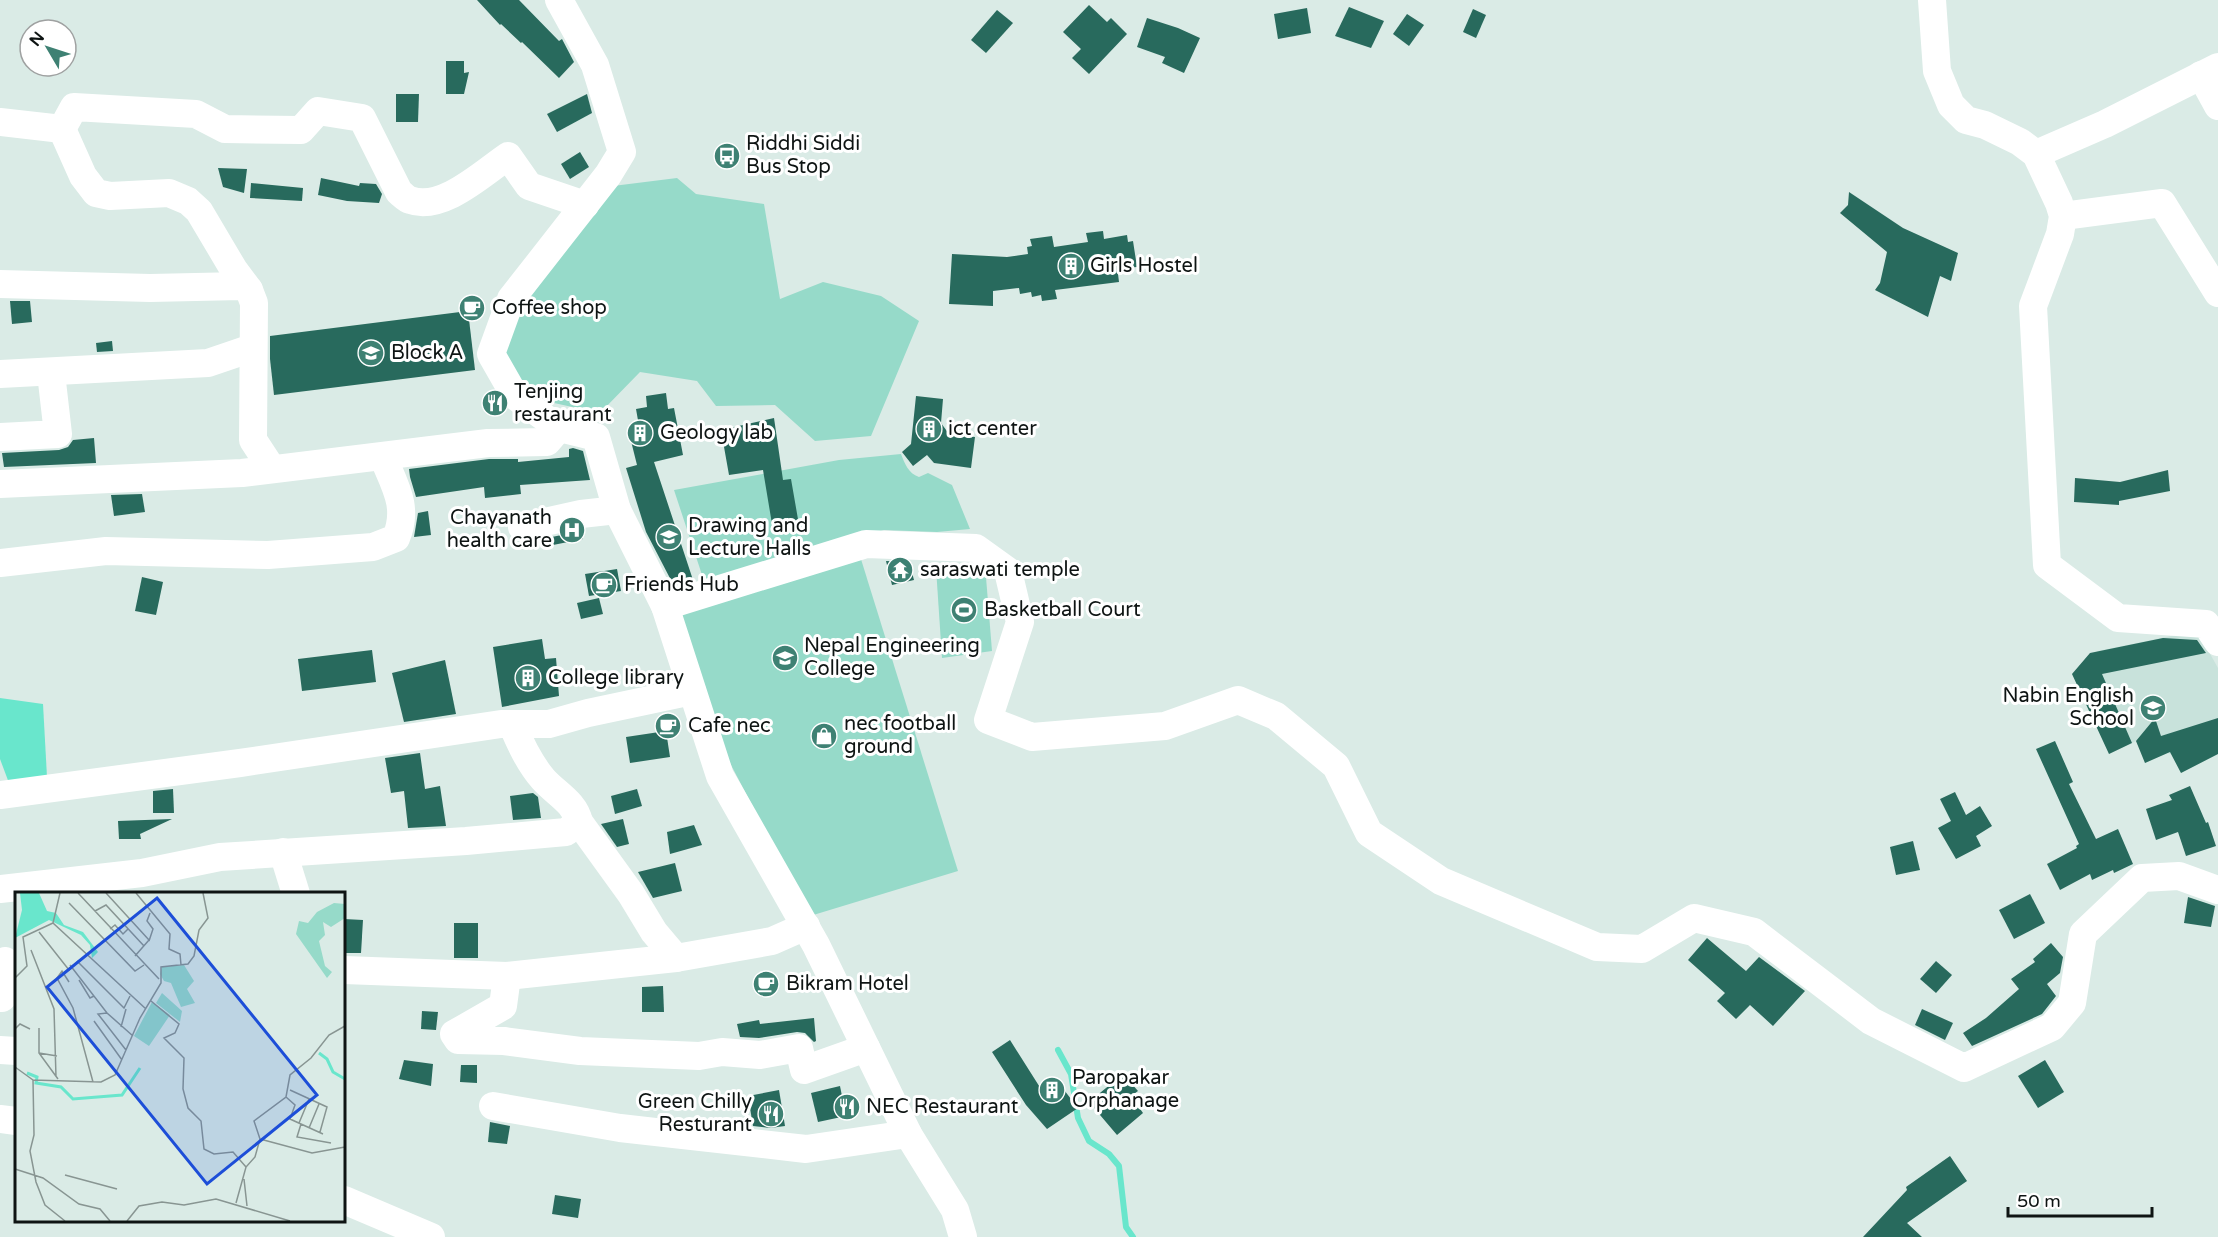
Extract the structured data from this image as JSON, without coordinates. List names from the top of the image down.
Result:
{
  "places": {
    "bus stop": ["Riddhi Siddi Bus Stop"],
    "building": [
      "Girls Hostel",
      "ict center",
      "Geology lab",
      "College library",
      "Paropakar Orphanage"
    ],
    "cafe": [
      "Coffee shop",
      "Friends Hub",
      "Cafe nec",
      "Bikram Hotel"
    ],
    "school or university": [
      "Block A",
      "Drawing and Lecture Halls",
      "Nepal Engineering College",
      "Nabin English School"
    ],
    "restaurant": ["Tenjing restaurant", "NEC Restaurant", "Green Chilly Resturant"],
    "hospital": ["Chayanath health care"],
    "temple": ["saraswati temple"],
    "sports": ["Basketball Court"],
    "shop": ["nec football ground"]
  },
  "scale_bar": "50 m",
  "north": "top left"
}
